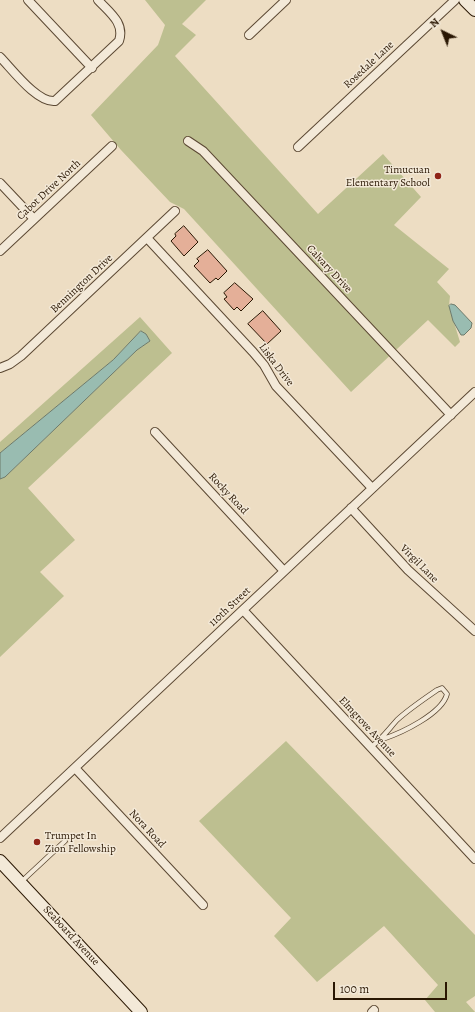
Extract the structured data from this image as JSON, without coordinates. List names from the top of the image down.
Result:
{
  "streets": {
    "street": [
      "Rosedale Lane",
      "Cabot Drive North",
      "Calvary Drive",
      "Bennington Drive",
      "Liska Drive",
      "Rocky Road",
      "Virgil Lane",
      "110th Street",
      "Elmgrove Avenue",
      "Nora Road",
      "Seaboard Avenue"
    ]
  },
  "crossings": [
    ["Calvary Drive", "110th Street"],
    ["Bennington Drive", "Liska Drive"],
    ["Liska Drive", "110th Street"],
    ["Rocky Road", "110th Street"],
    ["Virgil Lane", "110th Street"],
    ["110th Street", "Elmgrove Avenue"],
    ["110th Street", "Nora Road"]
  ],
  "places": ["Timucuan Elementary School", "Trumpet In Zion Fellowship"],
  "scale_bar": "100 m",
  "north": "top left"
}
